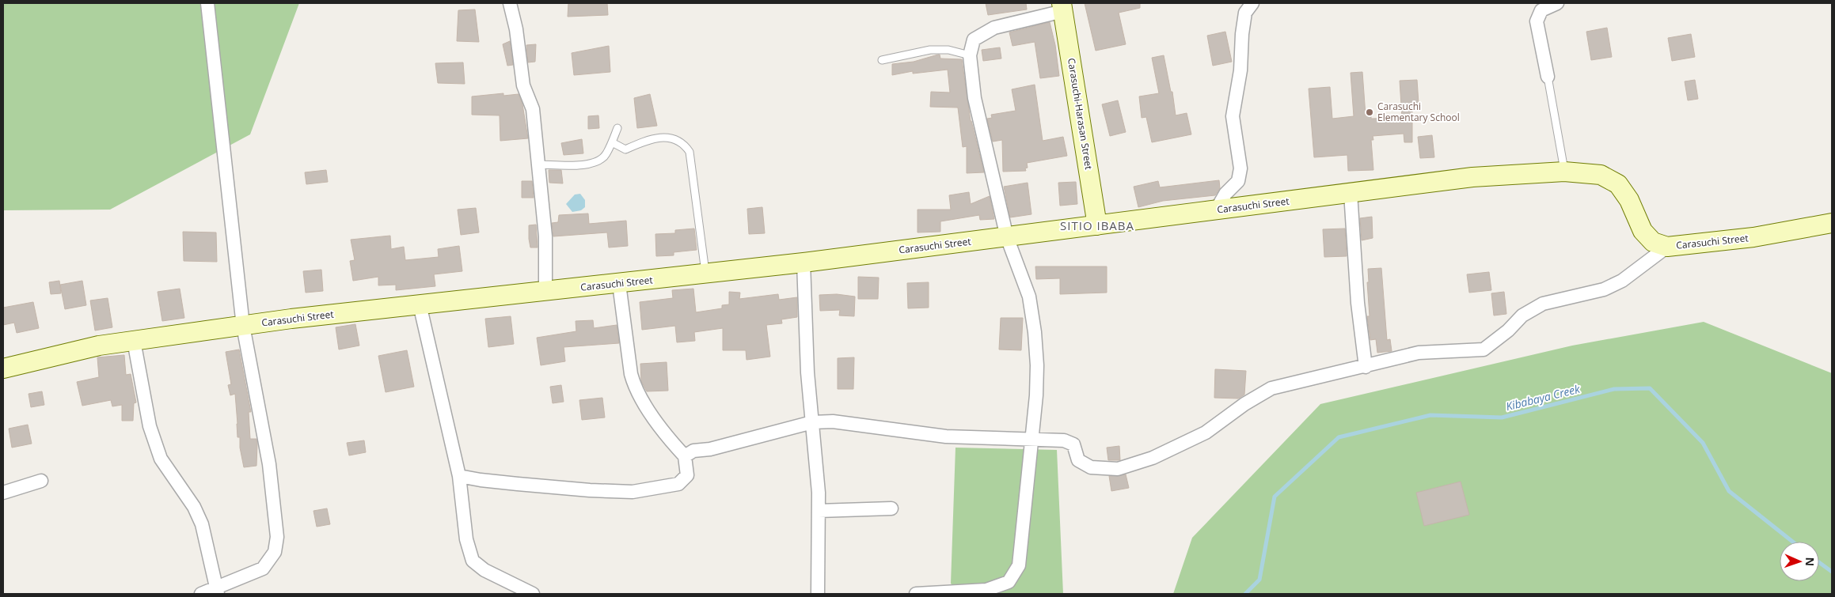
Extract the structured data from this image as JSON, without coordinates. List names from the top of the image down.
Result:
{
  "streets": {
    "street": ["Carasuchi-Harasan Street", "Carasuchi Street"]
  },
  "crossings": [
    ["Carasuchi-Harasan Street", "Carasuchi Street"]
  ],
  "districts": ["SITIO IBABA"],
  "water": ["Kibabaya Creek"],
  "places": ["Carasuchi Elementary School"],
  "north": "right"
}
